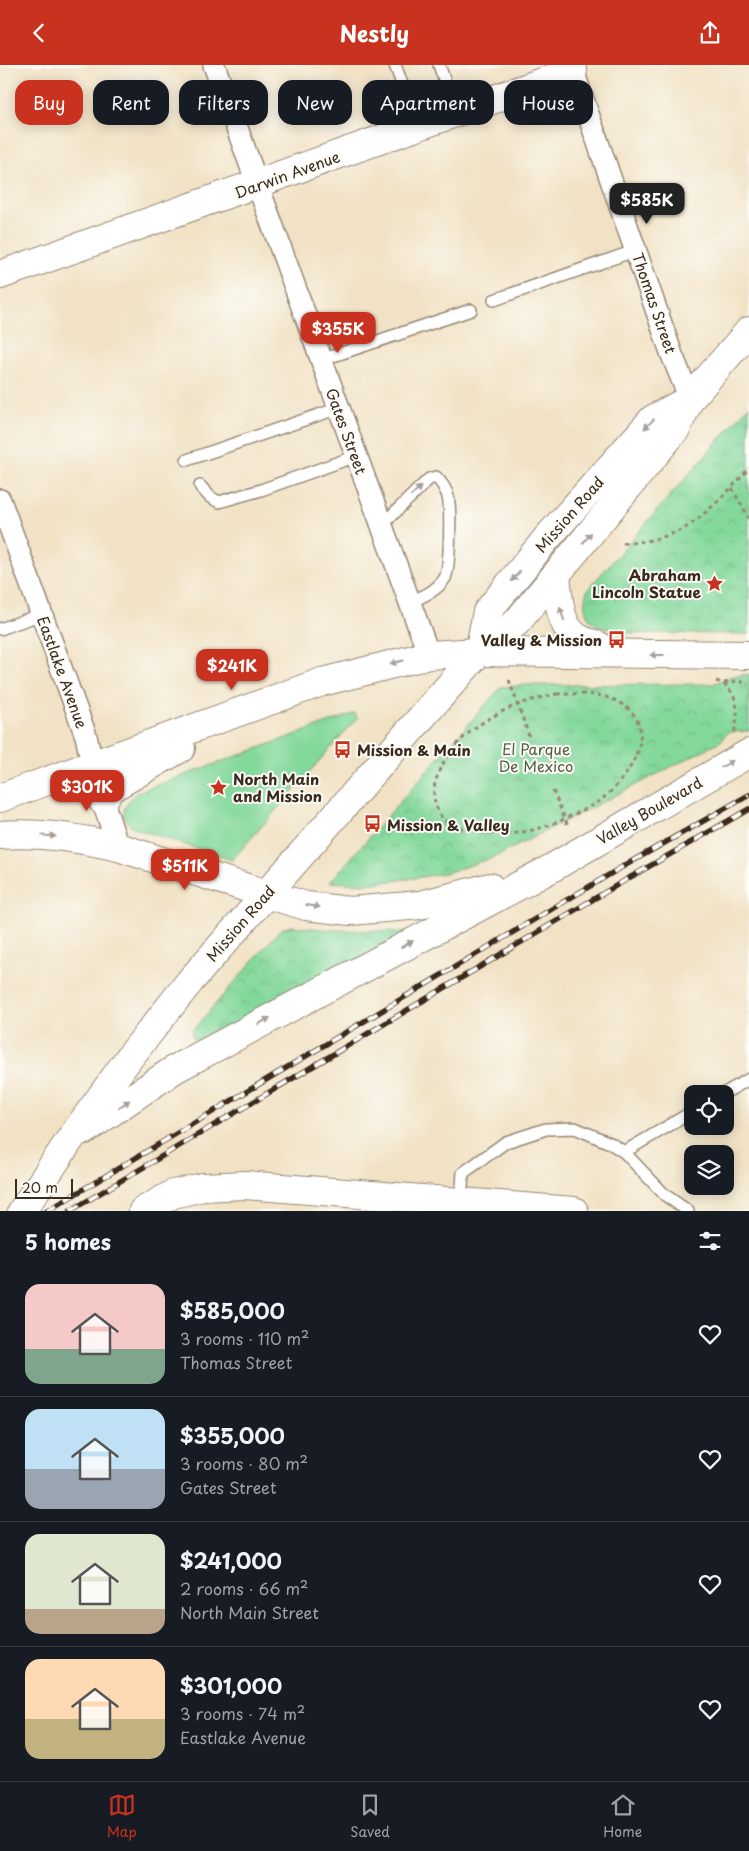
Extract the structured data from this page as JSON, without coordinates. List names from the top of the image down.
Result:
{
  "streets": {
    "main road": ["Darwin Avenue", "Mission Road", "Valley Boulevard"],
    "street": ["Thomas Street", "Gates Street", "Eastlake Avenue"]
  },
  "crossings": [
    ["Darwin Avenue", "Thomas Street"],
    ["Darwin Avenue", "Gates Street"],
    ["Thomas Street", "Mission Road"]
  ],
  "one_way": ["Valley Boulevard"],
  "parks": ["El Parque De Mexico"],
  "places": {
    "place": ["Abraham Lincoln Statue", "North Main and Mission"],
    "bus stop": ["Valley & Mission", "Mission & Main", "Mission & Valley"]
  },
  "scale_bar": "20 m",
  "page": {
    "header": "Nestly",
    "chip": [
      "Buy",
      "Rent",
      "Filters",
      "New",
      "Apartment",
      "House"
    ],
    "price": [
      "$585K",
      "$355K",
      "$241K",
      "$301K",
      "$511K"
    ],
    "scale": "20 m",
    "heading": "5 homes",
    "list": [
      {
        "name": "$585,000",
        "note": "3 rooms · 110 m² · Thomas Street"
      },
      {
        "name": "$355,000",
        "note": "3 rooms · 80 m² · Gates Street"
      },
      {
        "name": "$241,000",
        "note": "2 rooms · 66 m² · North Main Street"
      },
      {
        "name": "$301,000",
        "note": "3 rooms · 74 m² · Eastlake Avenue"
      }
    ],
    "tabs": ["Map", "Saved", "Home"]
  }
}
